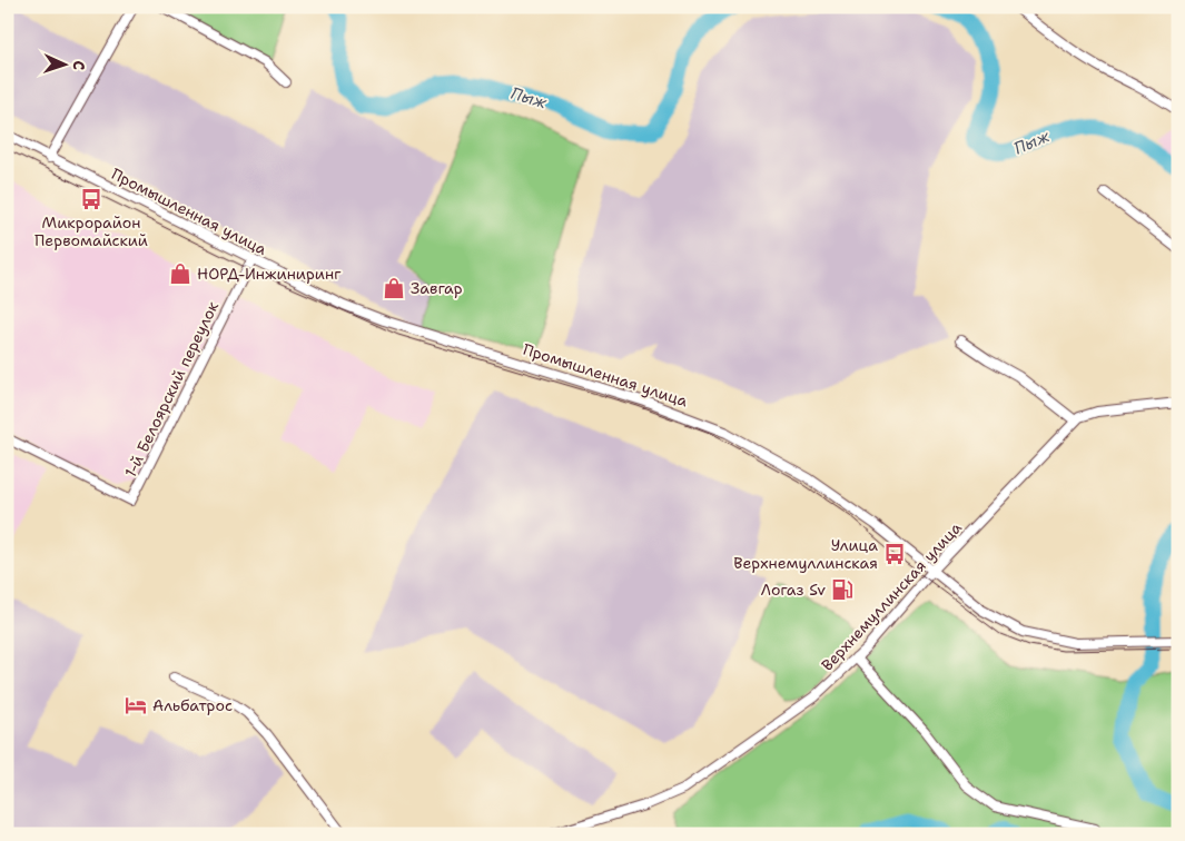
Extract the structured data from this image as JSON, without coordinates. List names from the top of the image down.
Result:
{
  "streets": {
    "street": ["Промышленная улица", "1-й Белоярский переулок", "Верхнемуллинская улица"]
  },
  "crossings": [
    ["Промышленная улица", "1-й Белоярский переулок"],
    ["Промышленная улица", "Верхнемуллинская улица"]
  ],
  "water": ["Пыж"],
  "places": {
    "bus stop": ["Микрорайон Первомайский", "Улица Верхнемуллинская"],
    "shop": ["НОРД-Инжиниринг", "Завгар"],
    "fuel station": ["Логаз Sv"],
    "hotel": ["Альбатрос"]
  },
  "north": "right"
}
